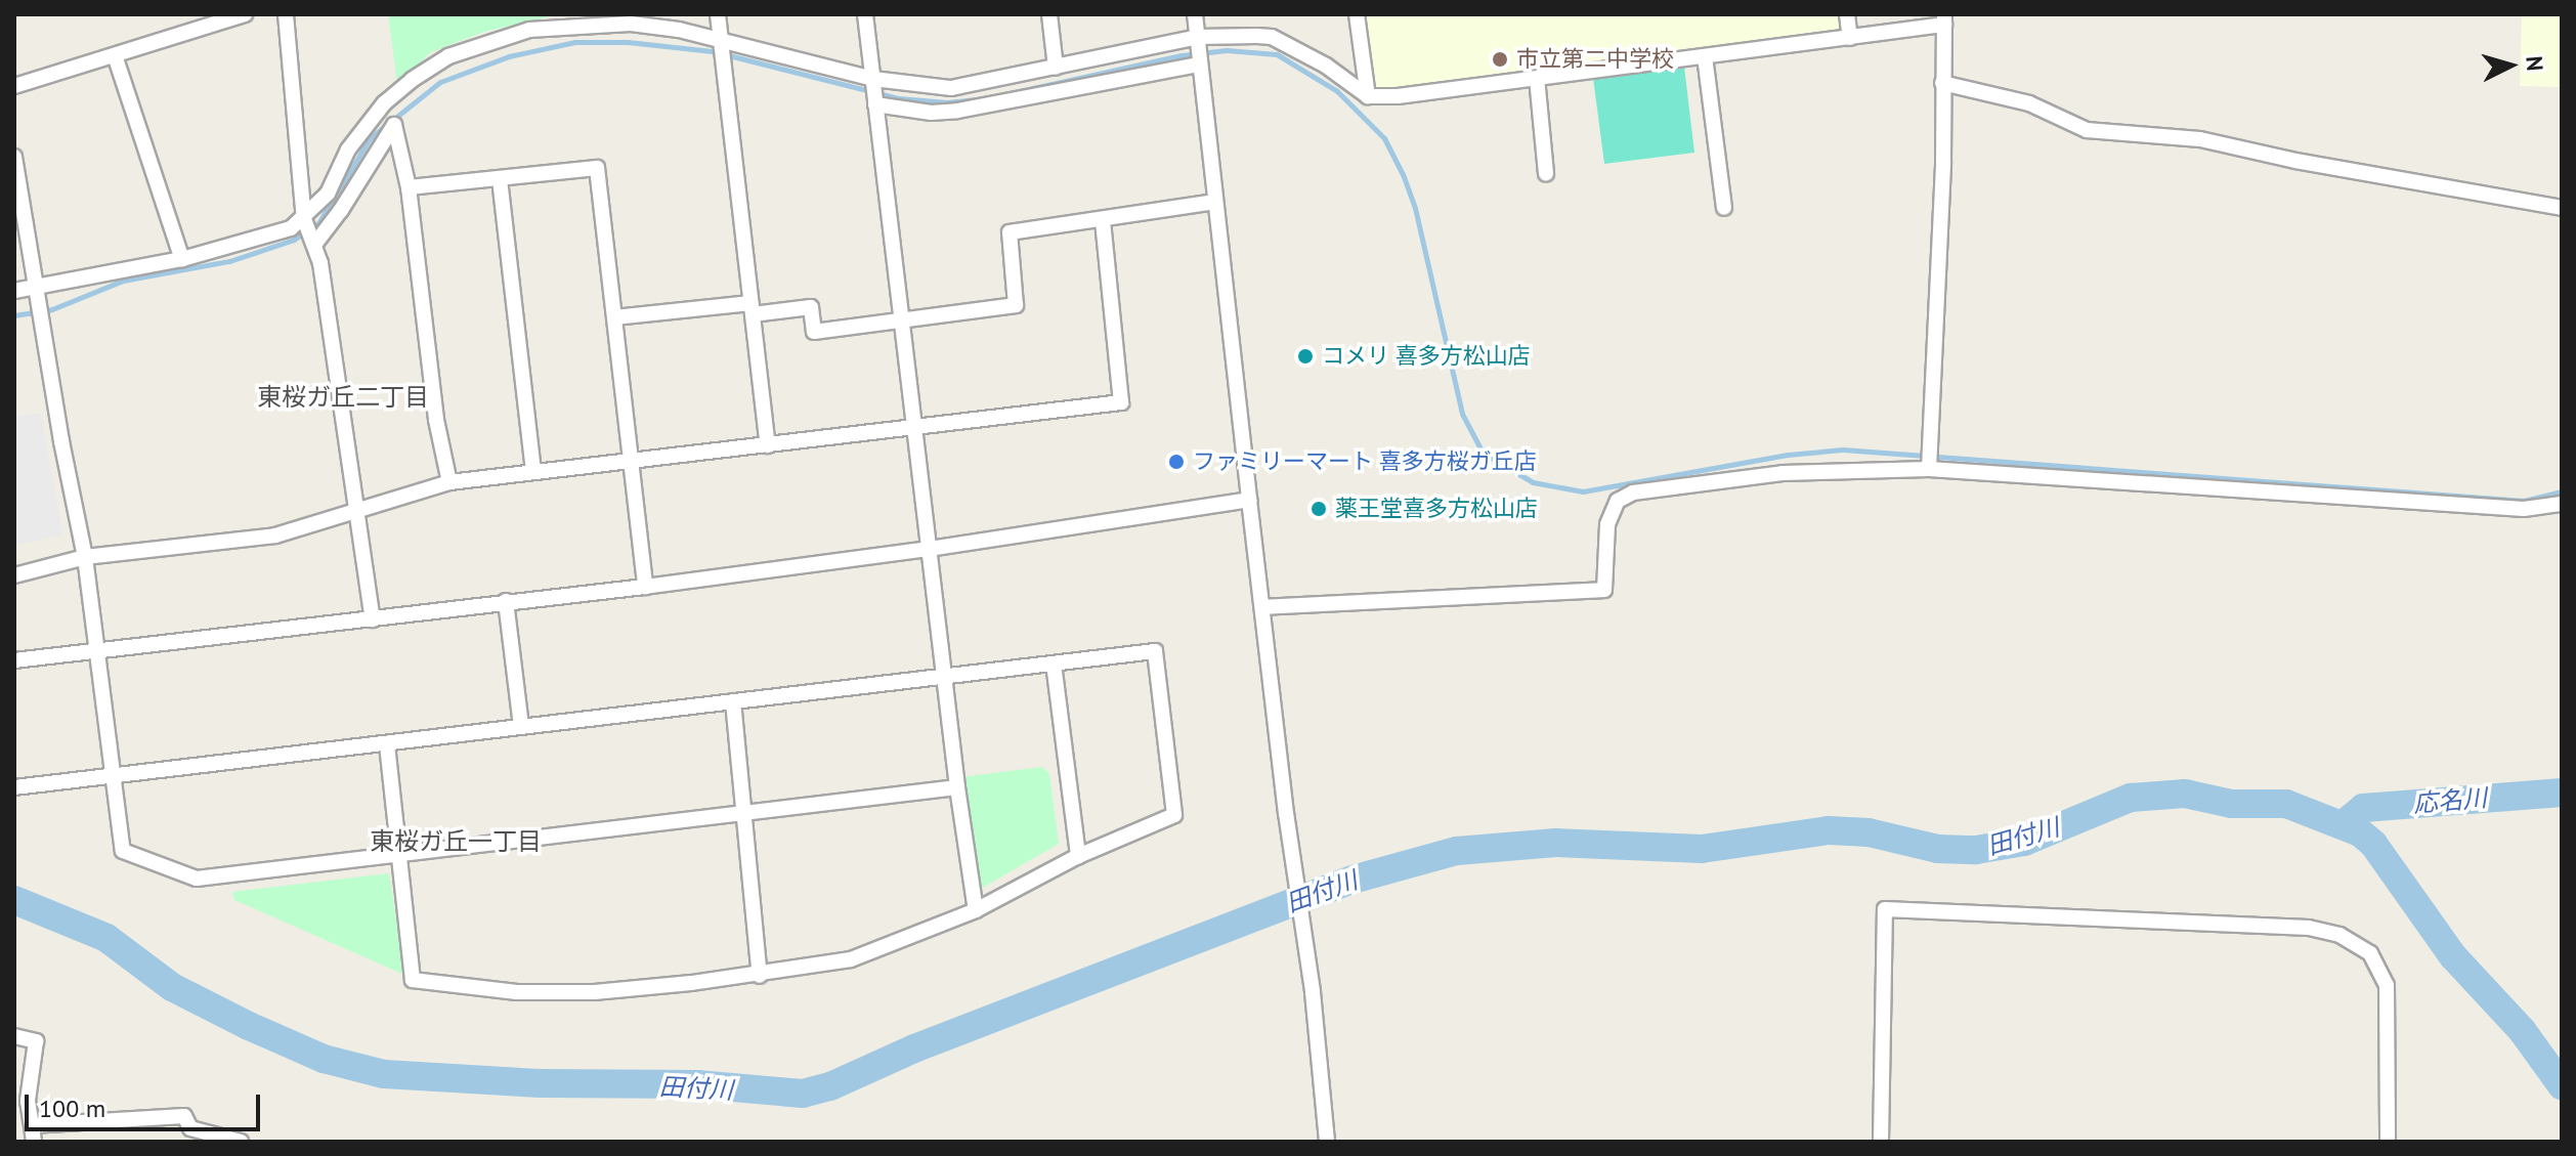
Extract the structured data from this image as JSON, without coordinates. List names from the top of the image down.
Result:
{
  "districts": ["東桜ガ丘二丁目", "東桜ガ丘一丁目"],
  "water": ["応名川", "田付川"],
  "places": [
    "市立第二中学校",
    "コメリ 喜多方松山店",
    "ファミリーマート 喜多方桜ガ丘店",
    "薬王堂喜多方松山店"
  ],
  "scale_bar": "100 m",
  "north": "right"
}
